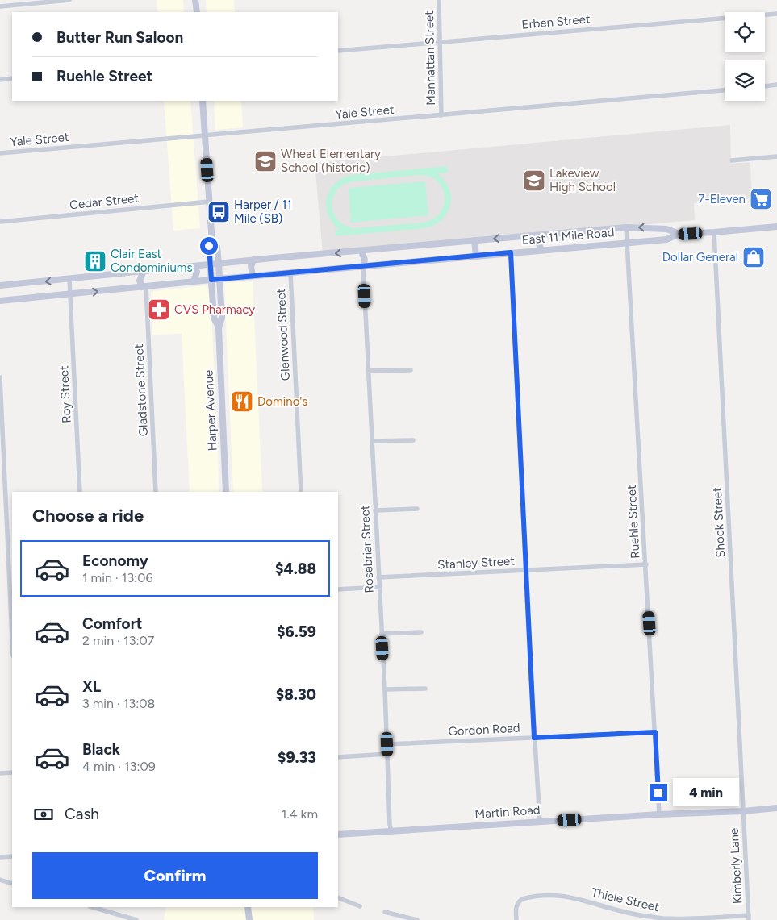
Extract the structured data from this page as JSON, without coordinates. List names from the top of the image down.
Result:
{
  "streets": {
    "main road": ["East 11 Mile Road", "Harper Avenue", "Martin Road"],
    "street": [
      "Erben Street",
      "Manhattan Street",
      "Yale Street",
      "Cedar Street",
      "Glenwood Street",
      "Gladstone Street",
      "Roy Street",
      "Ruehle Street",
      "Shock Street",
      "Rosebriar Street",
      "Stanley Street",
      "Gordon Road",
      "Kimberly Lane",
      "Thiele Street"
    ]
  },
  "crossings": [
    ["Erben Street", "Manhattan Street"],
    ["Manhattan Street", "Yale Street"],
    ["Yale Street", "Harper Avenue"],
    ["Cedar Street", "Harper Avenue"],
    ["East 11 Mile Road", "Glenwood Street"],
    ["East 11 Mile Road", "Gladstone Street"],
    ["East 11 Mile Road", "Roy Street"],
    ["East 11 Mile Road", "Harper Avenue"],
    ["East 11 Mile Road", "Ruehle Street"],
    ["East 11 Mile Road", "Shock Street"],
    ["East 11 Mile Road", "Rosebriar Street"],
    ["Ruehle Street", "Stanley Street"],
    ["Ruehle Street", "Gordon Road"],
    ["Ruehle Street", "Martin Road"],
    ["Shock Street", "Martin Road"],
    ["Shock Street", "Kimberly Lane"],
    ["Rosebriar Street", "Stanley Street"],
    ["Rosebriar Street", "Gordon Road"],
    ["Rosebriar Street", "Martin Road"],
    ["Martin Road", "Kimberly Lane"],
    ["Kimberly Lane", "Thiele Street"]
  ],
  "places": {
    "school or university": ["Wheat Elementary School (historic)", "Lakeview High School"],
    "supermarket": ["7-Eleven"],
    "bus stop": ["Harper / 11 Mile (SB)"],
    "shop": ["Dollar General"],
    "building": ["Clair East Condominiums"],
    "pharmacy": ["CVS Pharmacy"],
    "restaurant": ["Domino's"]
  },
  "page": {
    "banner": ["Butter Run Saloon", "Ruehle Street"],
    "heading": "Choose a ride",
    "list": [
      {
        "name": "Economy",
        "note": "1 min · 13:06",
        "value": "$4.88"
      },
      {
        "name": "Comfort",
        "note": "2 min · 13:07",
        "value": "$6.59"
      },
      {
        "name": "XL",
        "note": "3 min · 13:08",
        "value": "$8.30"
      },
      {
        "name": "Black",
        "note": "4 min · 13:09",
        "value": "$9.33"
      }
    ],
    "bubble": "4 min",
    "pay": ["Cash", "1.4 km"],
    "buttons": "Confirm"
  }
}
